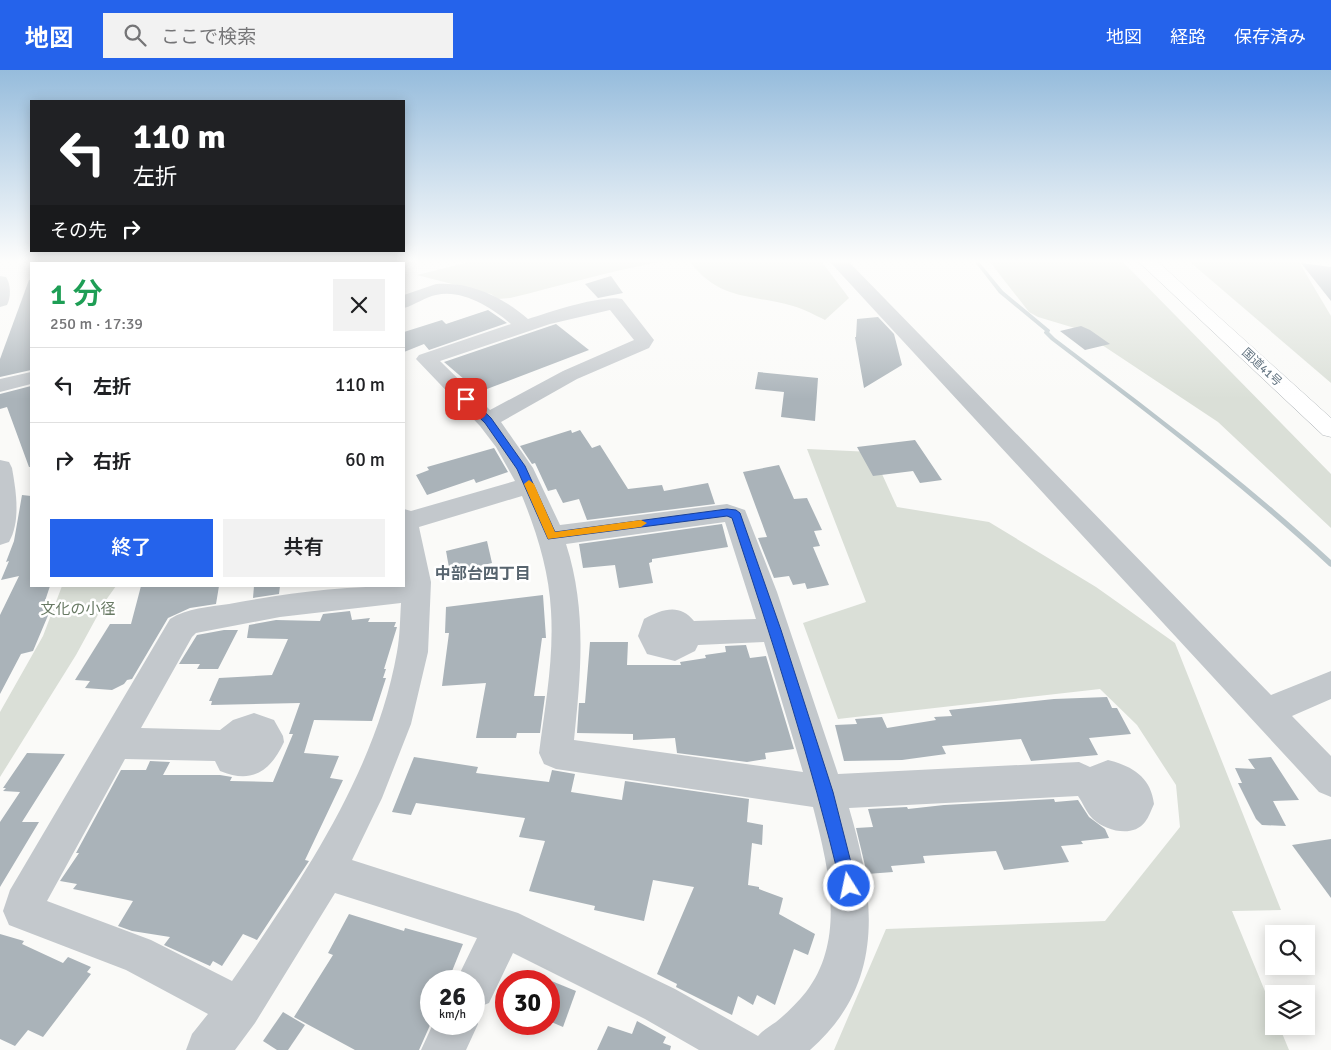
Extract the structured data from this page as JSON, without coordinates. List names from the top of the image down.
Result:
{
  "streets": {
    "highway": ["国道41号"]
  },
  "districts": ["中部台四丁目"],
  "parks": ["文化の小径"],
  "page": {
    "header": "地図",
    "search": "ここで検索",
    "nav": ["地図", "経路", "保存済み"],
    "turn": ["110 m", "左折"],
    "then": "その先",
    "heading": ["1 分", "250 m · 17:39"],
    "list": [
      {
        "name": "左折",
        "value": "110 m"
      },
      {
        "name": "右折",
        "value": "60 m"
      }
    ],
    "buttons": ["終了", "共有"],
    "speed": "26 km/h",
    "limit": "30"
  }
}
